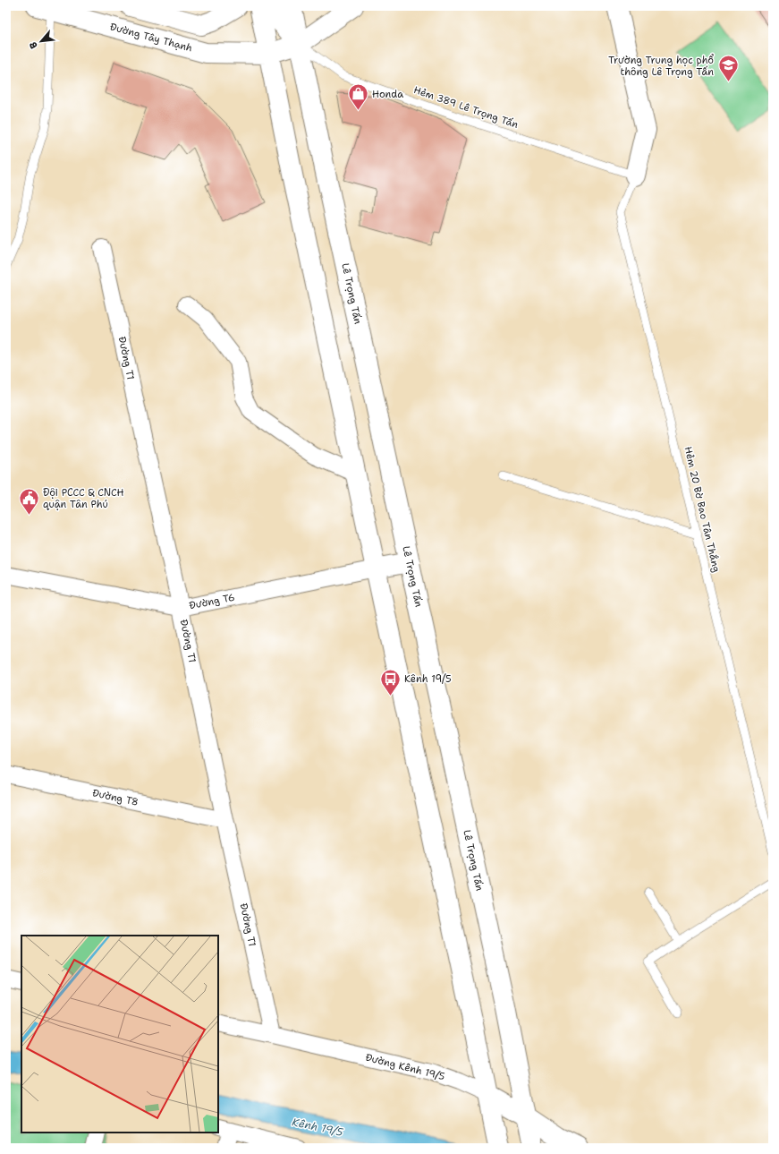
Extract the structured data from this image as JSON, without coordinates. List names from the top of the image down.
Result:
{
  "streets": {
    "main road": ["Đường Tây Thạnh", "Lê Trọng Tấn", "Đường Kênh 19/5"],
    "street": ["Đường T1", "Đường T6", "Đường T8"],
    "lane": ["Hẻm 389 Lê Trọng Tấn", "Hẻm 20 Bờ Bao Tân Thắng"]
  },
  "crossings": [
    ["Hẻm 389 Lê Trọng Tấn", "Lê Trọng Tấn"],
    ["Hẻm 389 Lê Trọng Tấn", "Hẻm 20 Bờ Bao Tân Thắng"],
    ["Lê Trọng Tấn", "Đường Kênh 19/5"],
    ["Đường T1", "Đường T6"],
    ["Đường T1", "Đường T8"],
    ["Đường T1", "Đường Kênh 19/5"]
  ],
  "water": ["Kênh 19/5"],
  "places": {
    "school or university": ["Trường Trung học phổ thông Lê Trọng Tấn"],
    "shop": ["Honda"],
    "public building": ["Đội PCCC & CNCH quận Tân Phú"],
    "bus stop": ["Kênh 19/5"]
  },
  "north": "bottom left"
}
